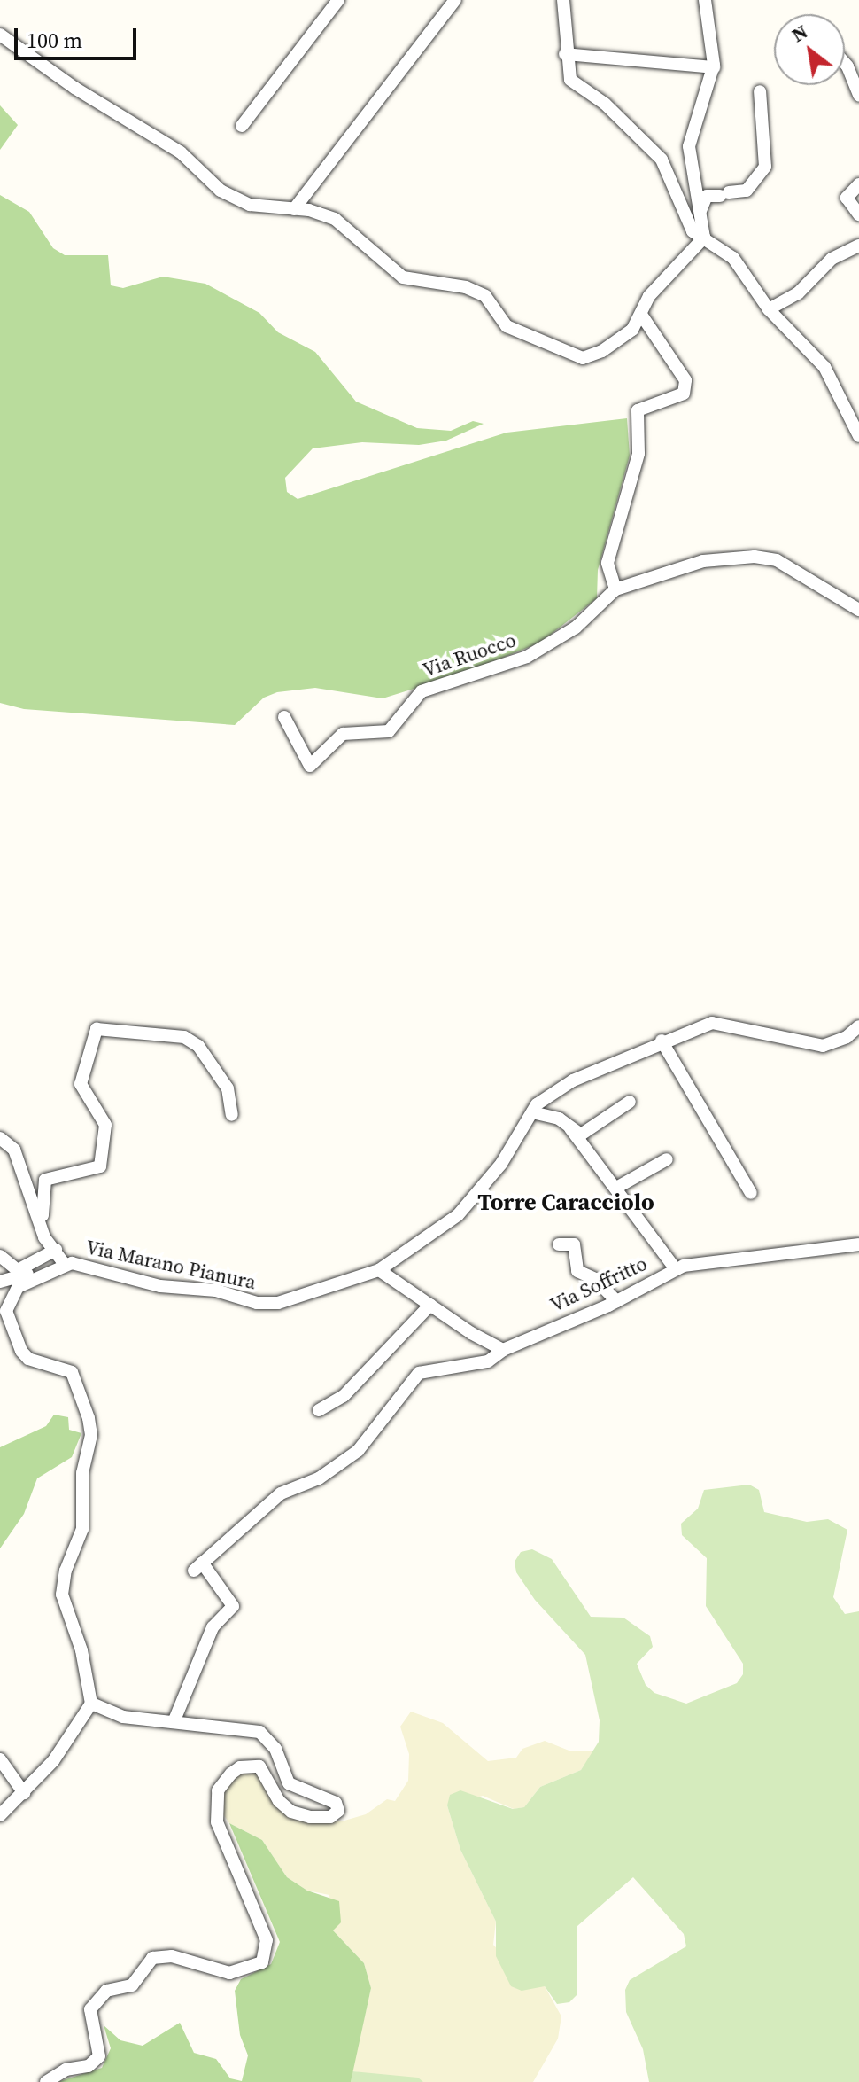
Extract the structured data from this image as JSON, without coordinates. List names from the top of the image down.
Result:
{
  "streets": {
    "street": ["Via Ruocco", "Via Marano Pianura", "Via Soffritto"]
  },
  "districts": ["Torre Caracciolo"],
  "scale_bar": "100 m",
  "north": "top left"
}
